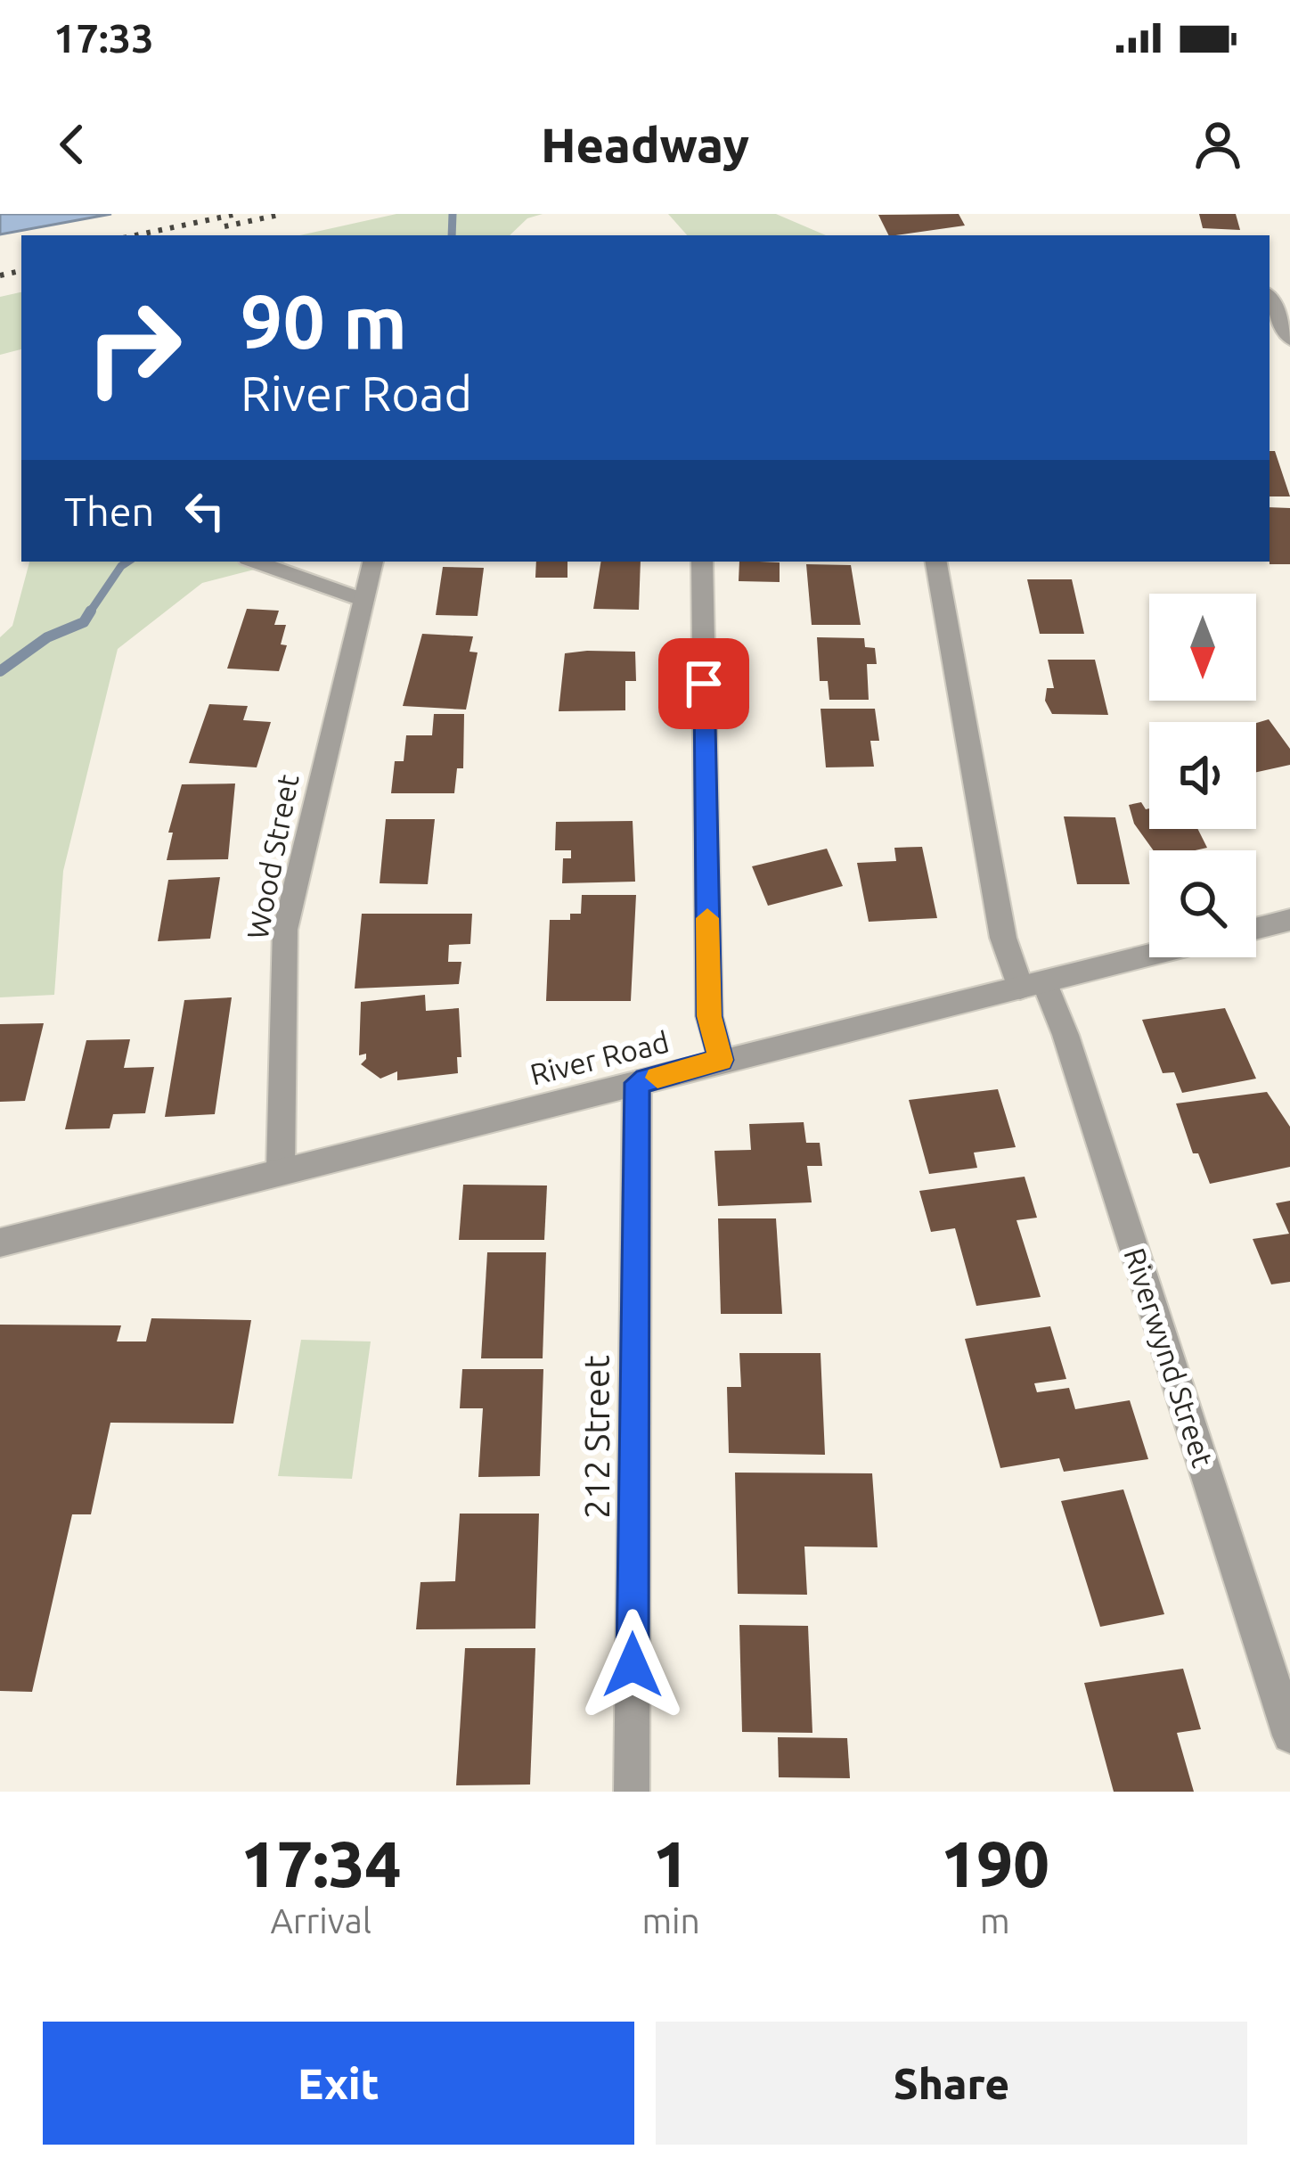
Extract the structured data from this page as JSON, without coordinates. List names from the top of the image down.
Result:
{
  "streets": {
    "street": [
      "Wood Street",
      "River Road",
      "Riverwynd Street",
      "212 Street"
    ]
  },
  "crossings": [
    ["Wood Street", "River Road"],
    ["River Road", "Riverwynd Street"],
    ["River Road", "212 Street"]
  ],
  "north": "bottom",
  "page": {
    "status": "17:33",
    "header": "Headway",
    "turn": ["90 m", "River Road"],
    "then": "Then",
    "eta": [
      "17:34",
      "Arrival",
      "1",
      "min",
      "190",
      "m"
    ],
    "buttons": ["Exit", "Share"]
  }
}
